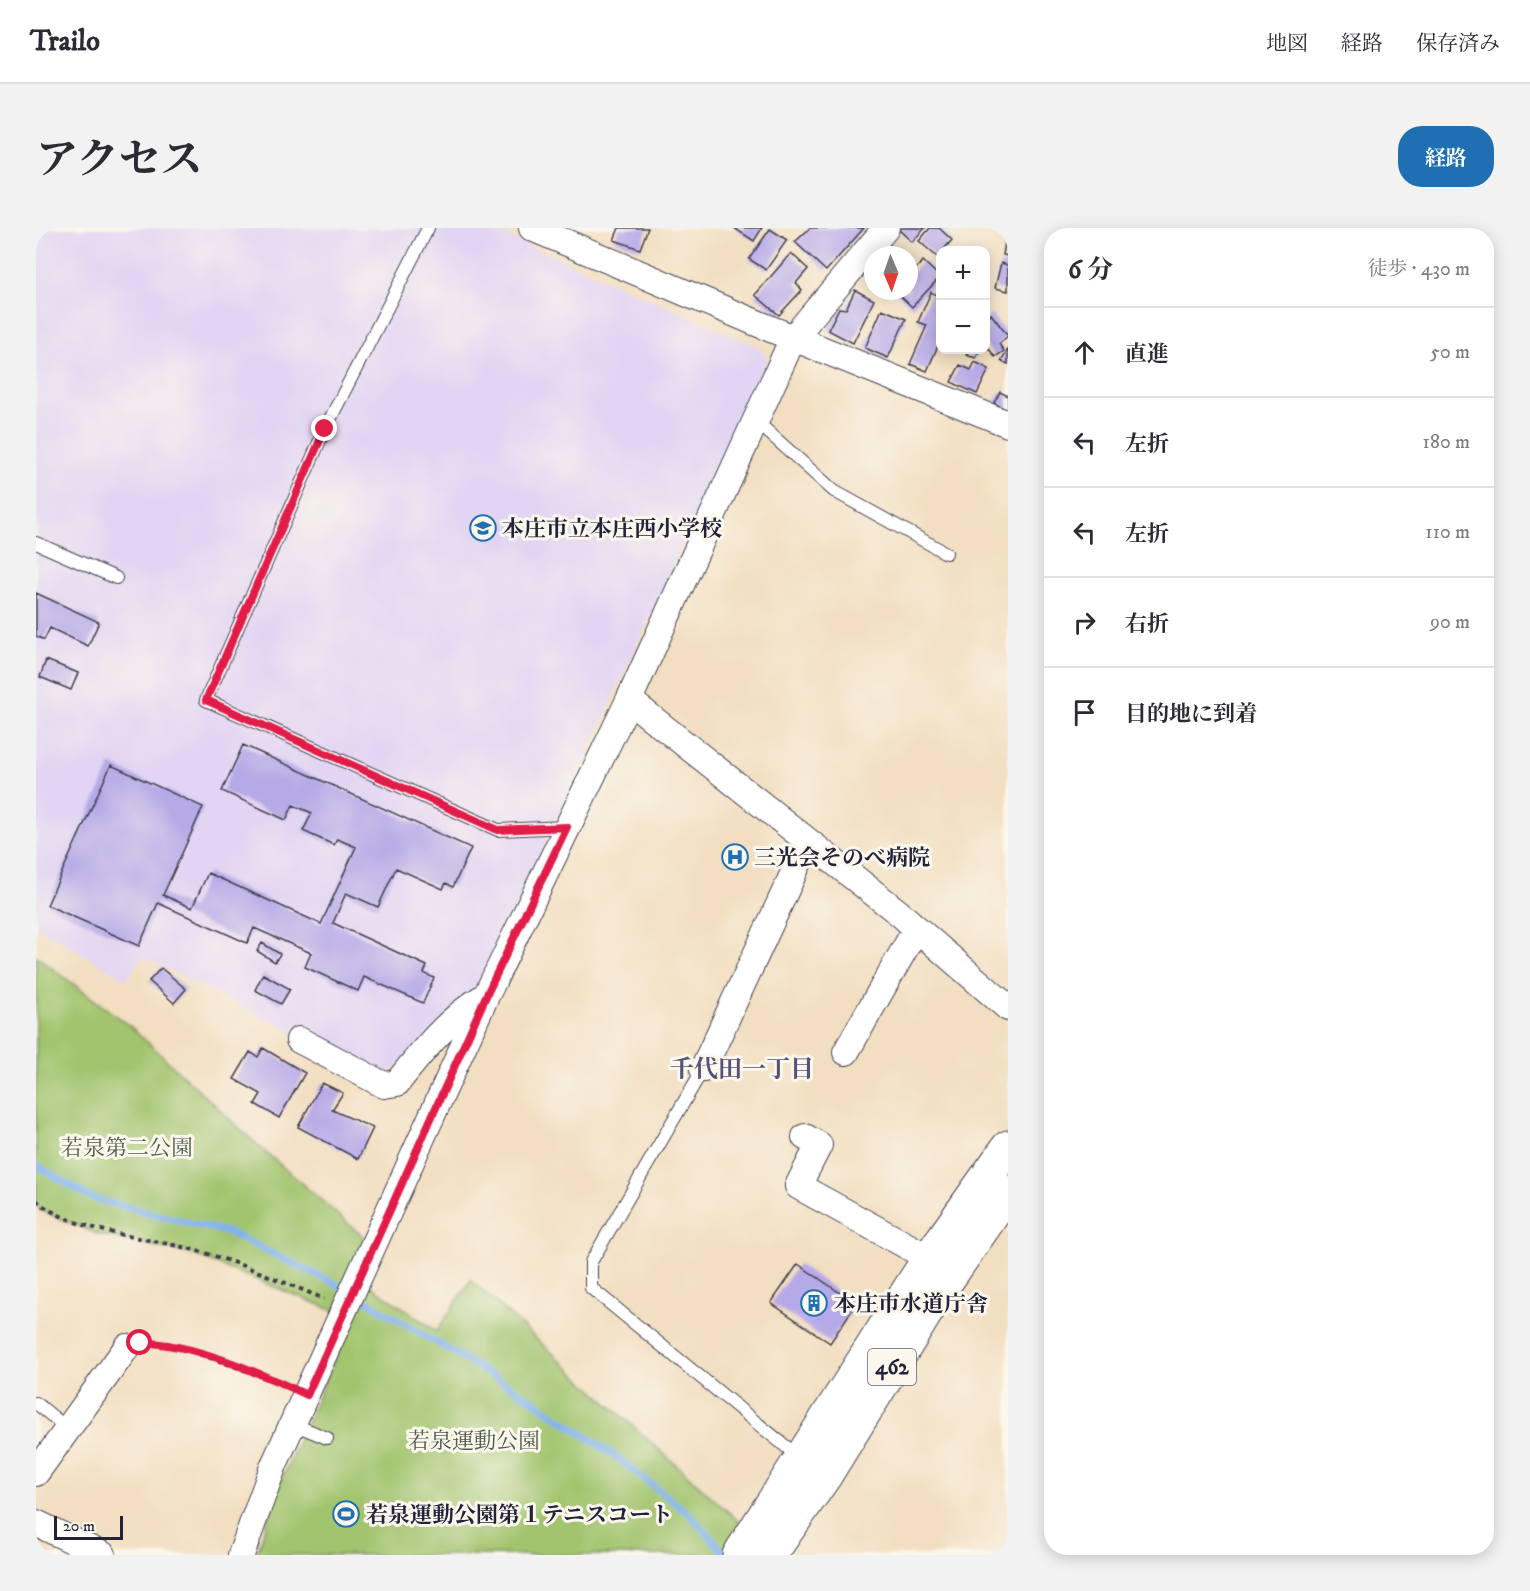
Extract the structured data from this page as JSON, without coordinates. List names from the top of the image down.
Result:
{
  "streets": {
    "highway": ["462"]
  },
  "districts": ["千代田一丁目"],
  "parks": ["若泉第二公園", "若泉運動公園"],
  "places": {
    "school or university": ["本庄市立本庄西小学校"],
    "hospital": ["三光会そのべ病院"],
    "building": ["本庄市水道庁舎"],
    "sports": ["若泉運動公園第１テニスコート"]
  },
  "scale_bar": "20 m",
  "north": "bottom",
  "page": {
    "header": "Trailo",
    "nav": ["地図", "経路", "保存済み"],
    "title": "アクセス",
    "buttons": "経路",
    "heading": ["6 分", "徒歩 · 430 m"],
    "map_buttons": ["+", "−"],
    "list": [
      ["直進", "50 m"],
      ["左折", "180 m"],
      ["左折", "110 m"],
      ["右折", "90 m"],
      "目的地に到着"
    ],
    "scale": "20 m"
  }
}
